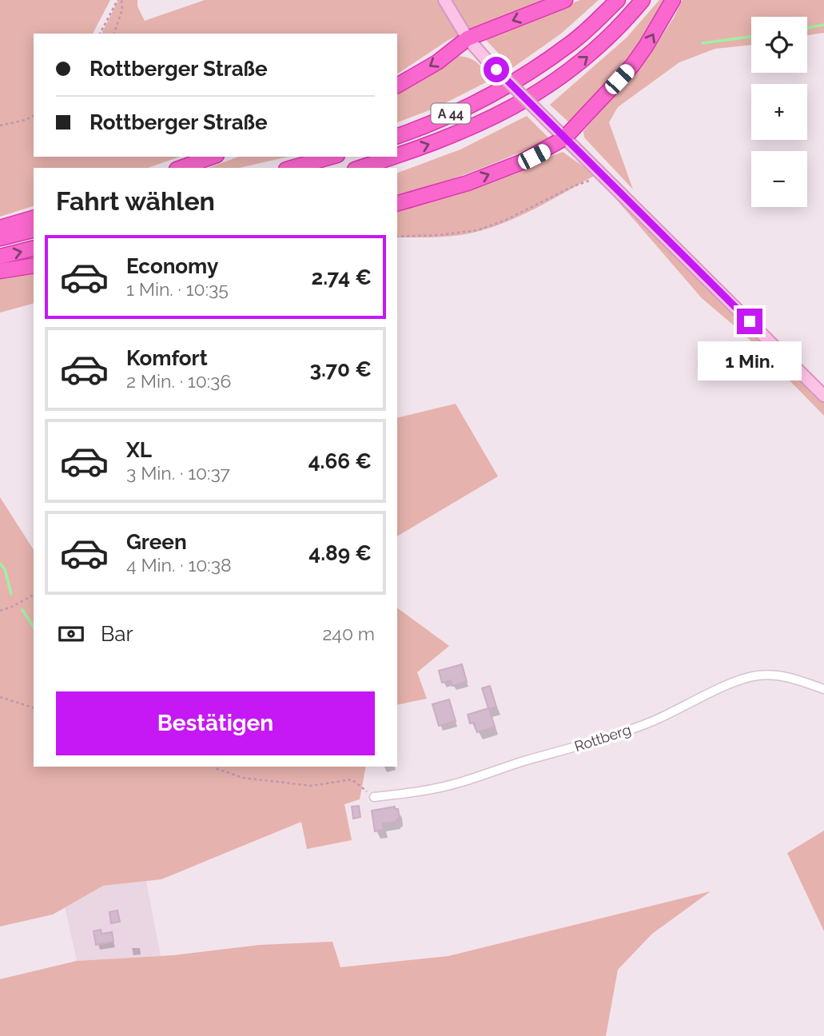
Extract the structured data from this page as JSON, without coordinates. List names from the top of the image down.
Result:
{
  "streets": {
    "highway": ["A 44"],
    "street": ["Rottberg"]
  },
  "page": {
    "map_buttons": ["+", "−"],
    "banner": ["Rottberger Straße", "Rottberger Straße"],
    "heading": "Fahrt wählen",
    "list": [
      {
        "name": "Economy",
        "note": "1 Min. · 10:35",
        "value": "2.74 €"
      },
      {
        "name": "Komfort",
        "note": "2 Min. · 10:36",
        "value": "3.70 €"
      },
      {
        "name": "XL",
        "note": "3 Min. · 10:37",
        "value": "4.66 €"
      },
      {
        "name": "Green",
        "note": "4 Min. · 10:38",
        "value": "4.89 €"
      }
    ],
    "bubble": "1 Min.",
    "pay": ["Bar", "240 m"],
    "buttons": "Bestätigen"
  }
}
